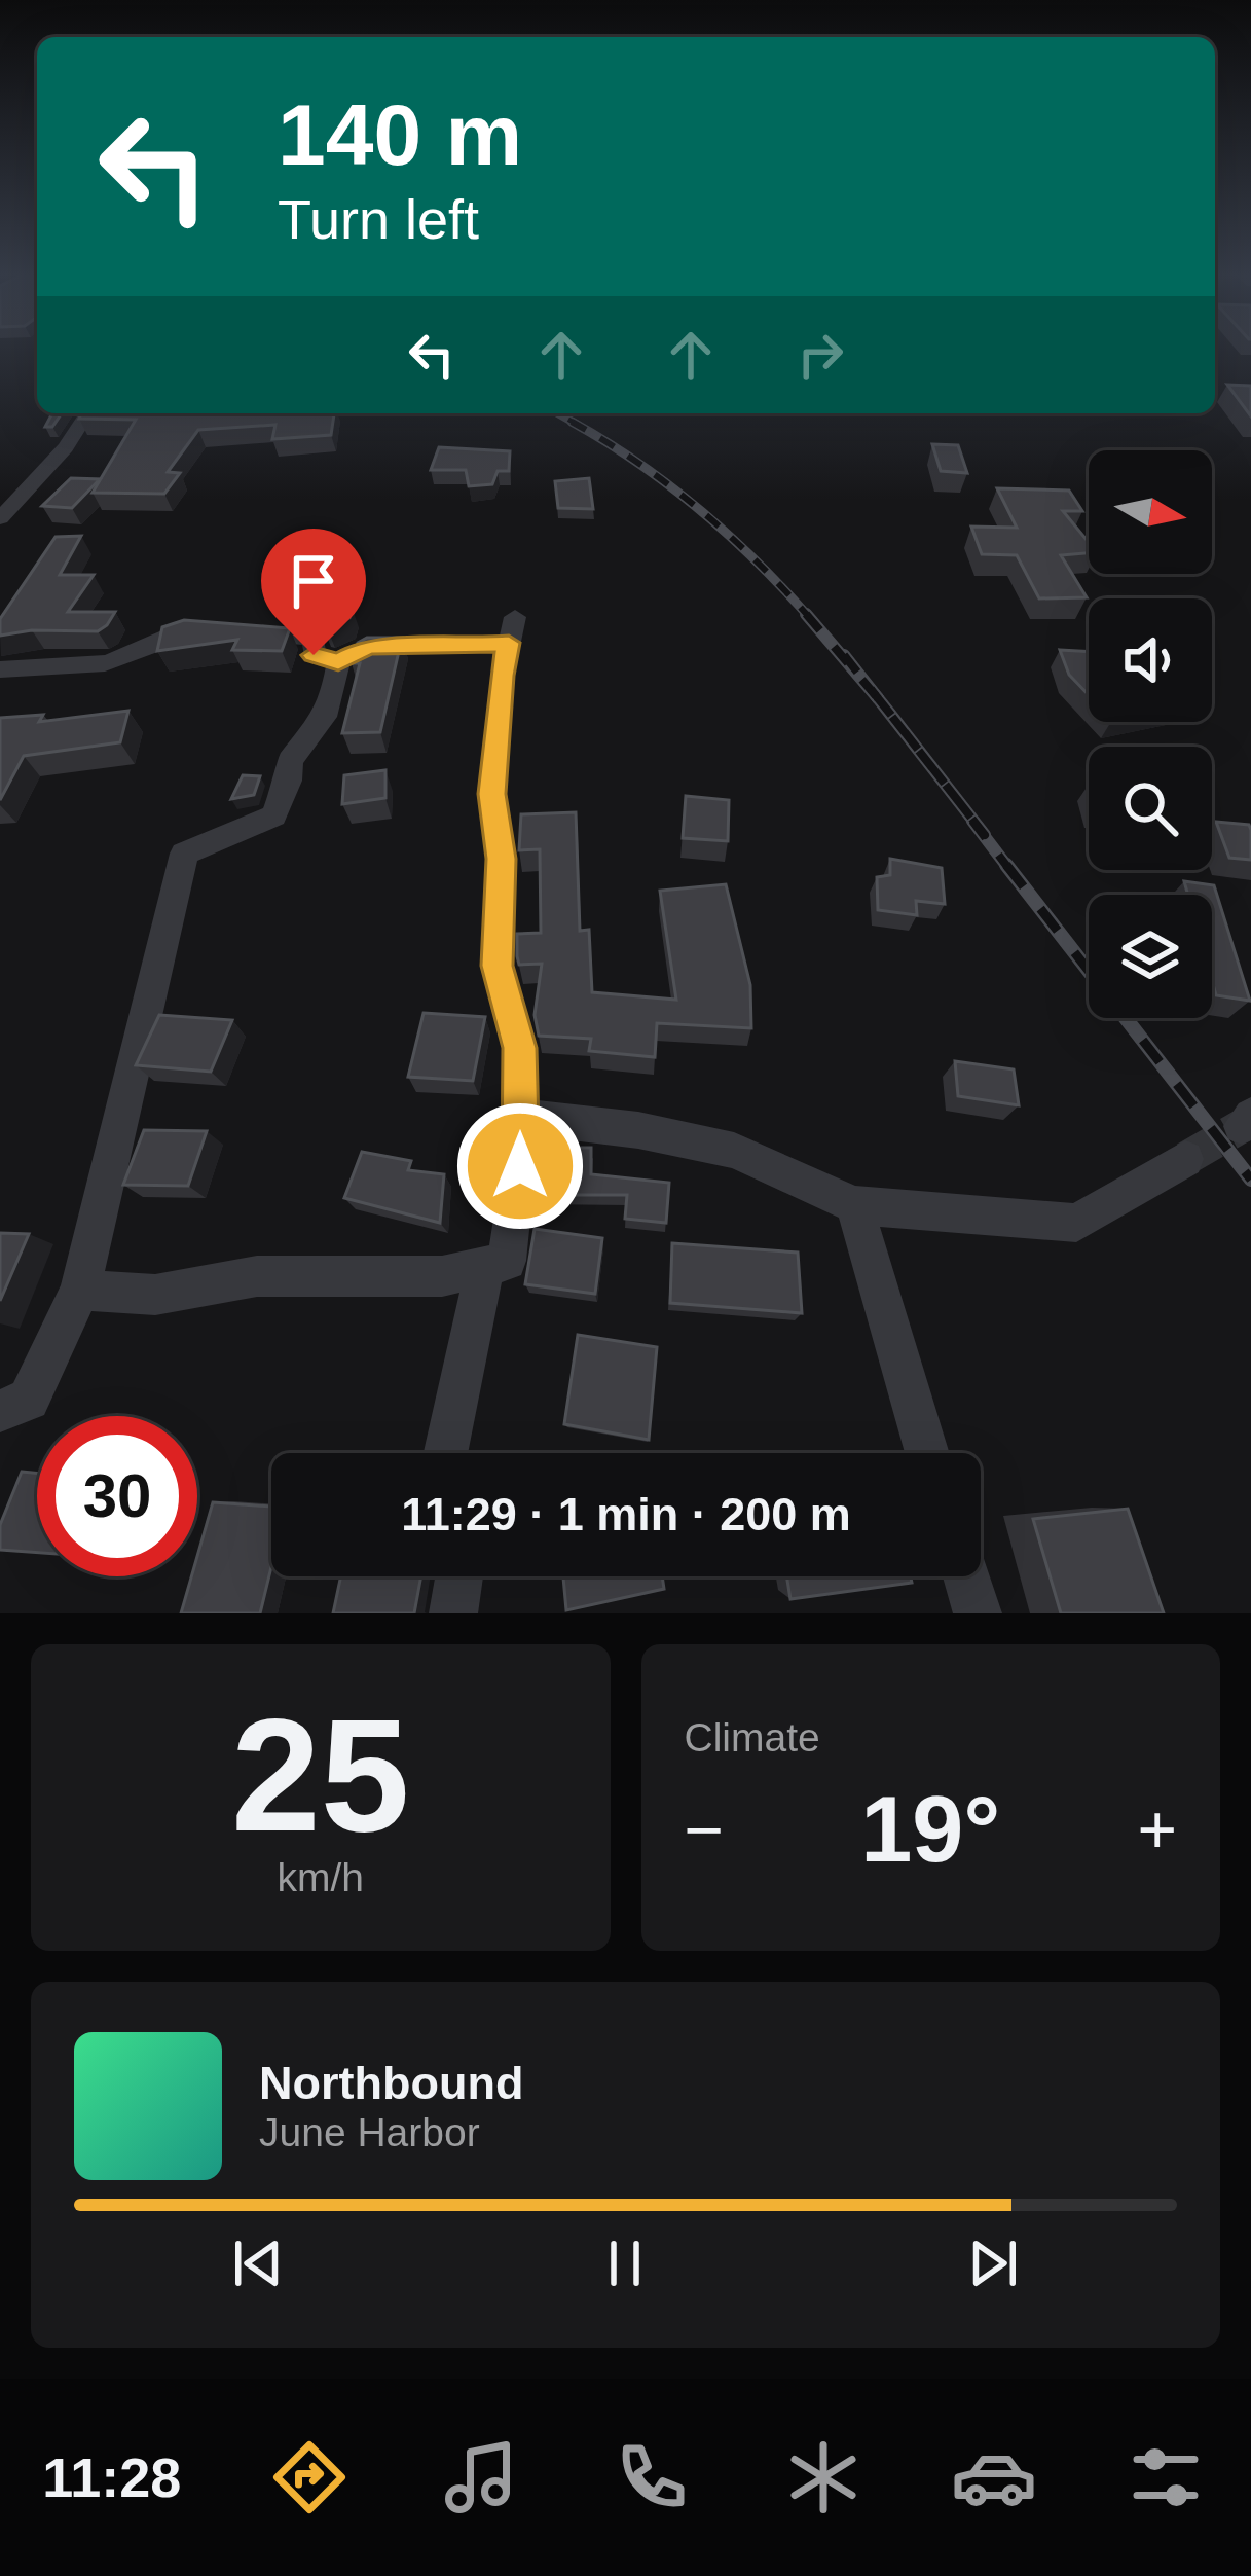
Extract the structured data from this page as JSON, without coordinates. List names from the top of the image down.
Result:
{
  "north": "right",
  "page": {
    "turn": ["140 m", "Turn left"],
    "limit": "30",
    "trip": "11:29 · 1 min · 200 m",
    "tile": [
      ["25", "km/h"],
      "Climate"
    ],
    "heat": ["−", "19°", "+"],
    "song": ["Northbound", "June Harbor"],
    "tabs": "11:28"
  }
}
